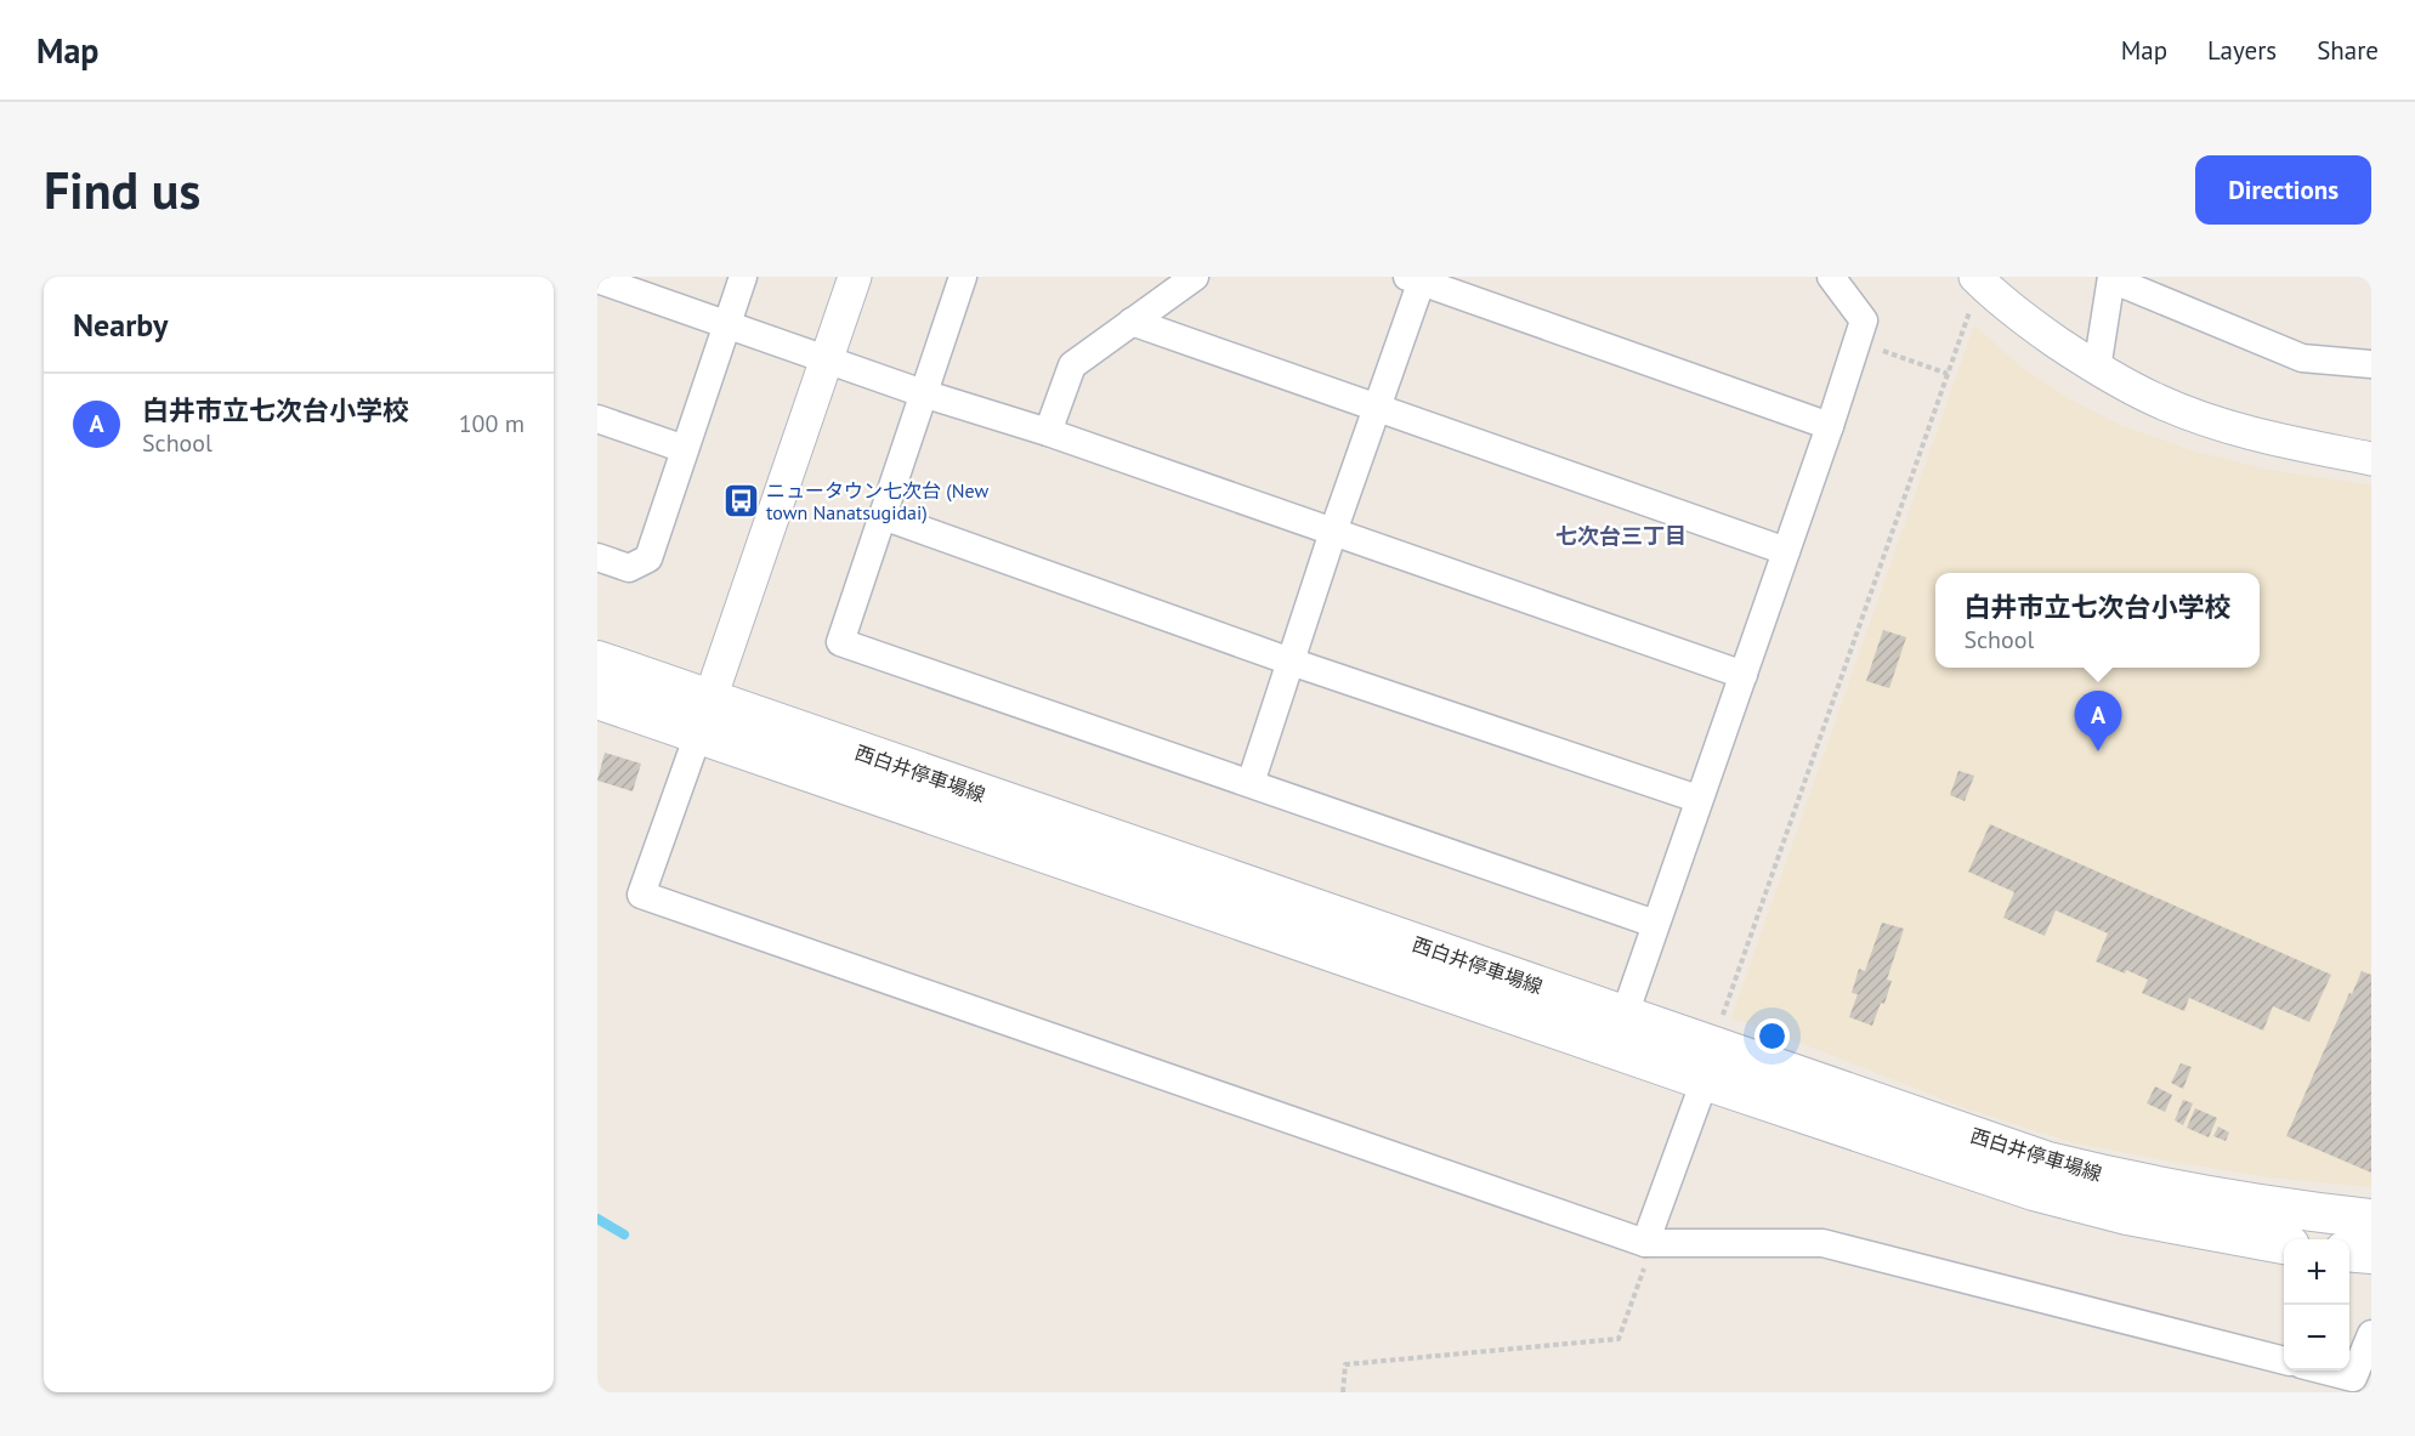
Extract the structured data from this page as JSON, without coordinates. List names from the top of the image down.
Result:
{
  "streets": {
    "main road": ["西白井停車場線"]
  },
  "districts": ["七次台三丁目"],
  "places": {
    "bus stop": ["ニュータウン七次台 (New town Nanatsugidai)"]
  },
  "page": {
    "header": "Map",
    "nav": ["Map", "Layers", "Share"],
    "buttons": "Directions",
    "title": "Find us",
    "heading": "Nearby",
    "list": [
      {
        "mark": "A",
        "name": "白井市立七次台小学校",
        "note": "School",
        "value": "100 m"
      }
    ],
    "popup": ["白井市立七次台小学校", "School"],
    "pins": "A",
    "map_buttons": ["+", "−"]
  }
}
